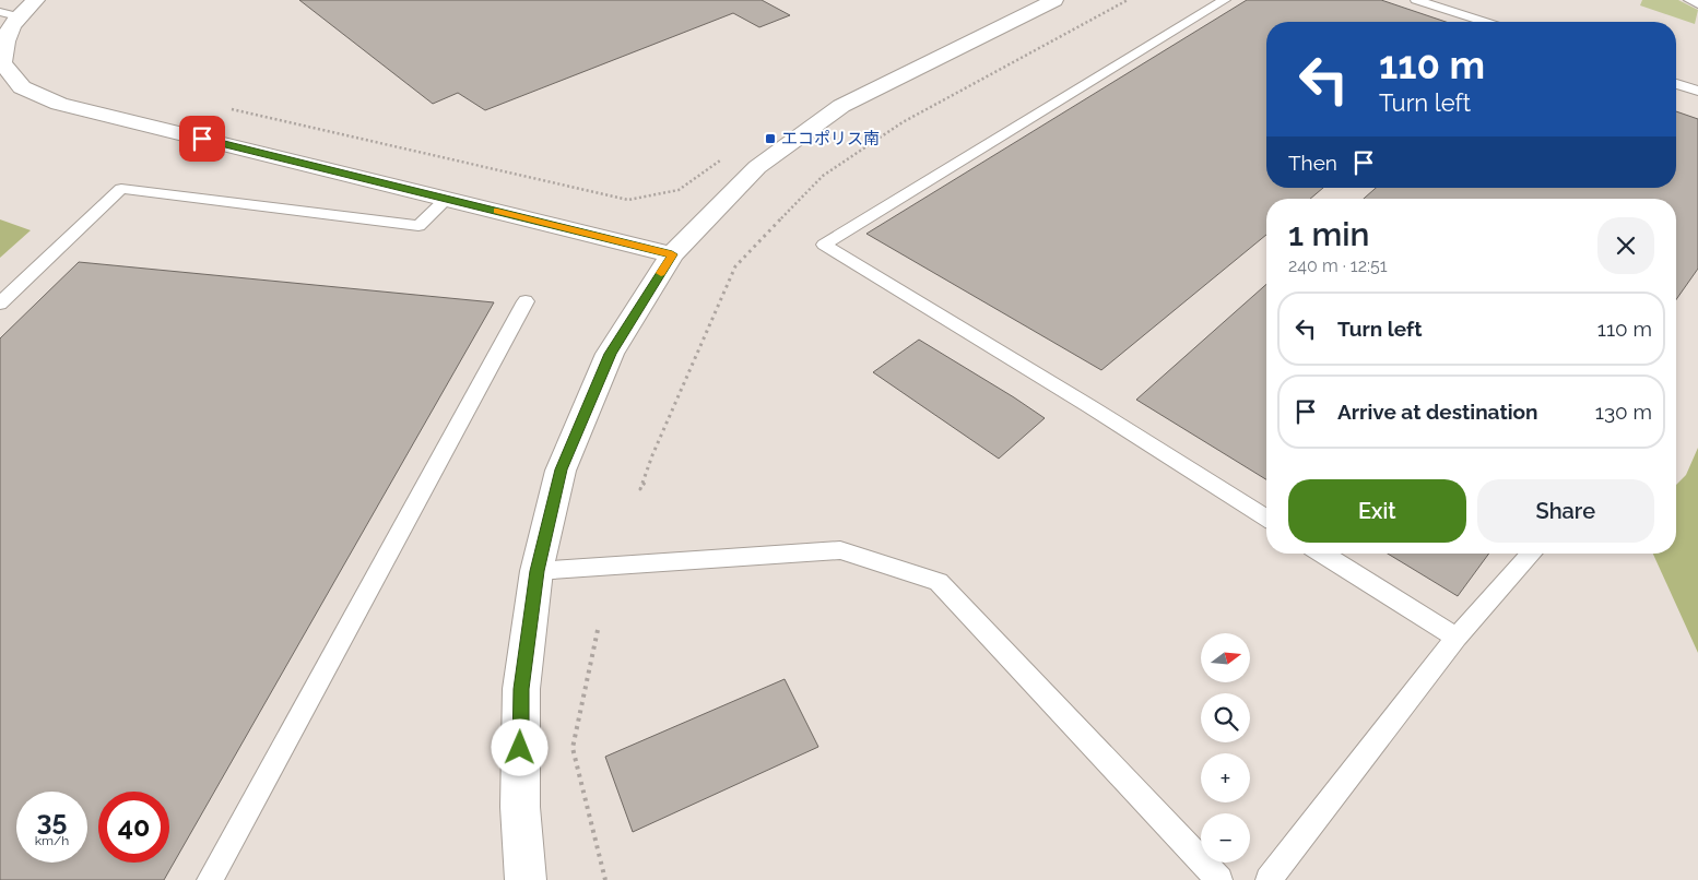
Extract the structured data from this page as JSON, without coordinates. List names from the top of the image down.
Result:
{
  "places": {
    "transit": ["エコポリス南"]
  },
  "north": "right",
  "page": {
    "turn": ["110 m", "Turn left"],
    "then": "Then",
    "heading": ["1 min", "240 m · 12:51"],
    "list": [
      {
        "name": "Turn left",
        "value": "110 m"
      },
      {
        "name": "Arrive at destination",
        "value": "130 m"
      }
    ],
    "buttons": ["Exit", "Share"],
    "map_buttons": ["+", "−"],
    "speed": "35 km/h",
    "limit": "40"
  }
}
